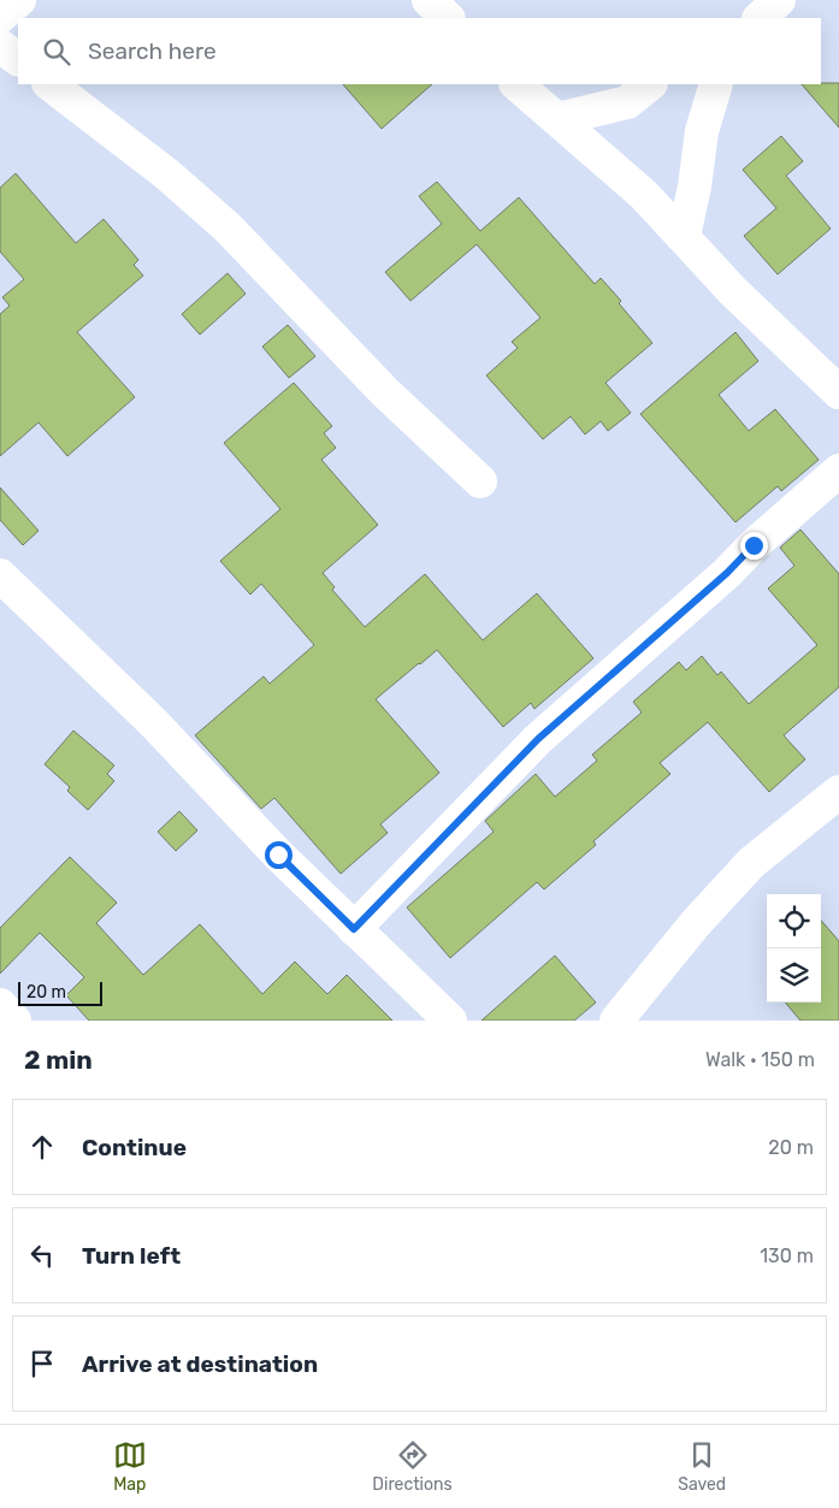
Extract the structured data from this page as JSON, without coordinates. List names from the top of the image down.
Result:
{
  "scale_bar": "20 m",
  "page": {
    "search": "Search here",
    "scale": "20 m",
    "heading": ["2 min", "Walk · 150 m"],
    "list": [
      ["Continue", "20 m"],
      ["Turn left", "130 m"],
      "Arrive at destination"
    ],
    "nav": ["Map", "Directions", "Saved"]
  }
}
